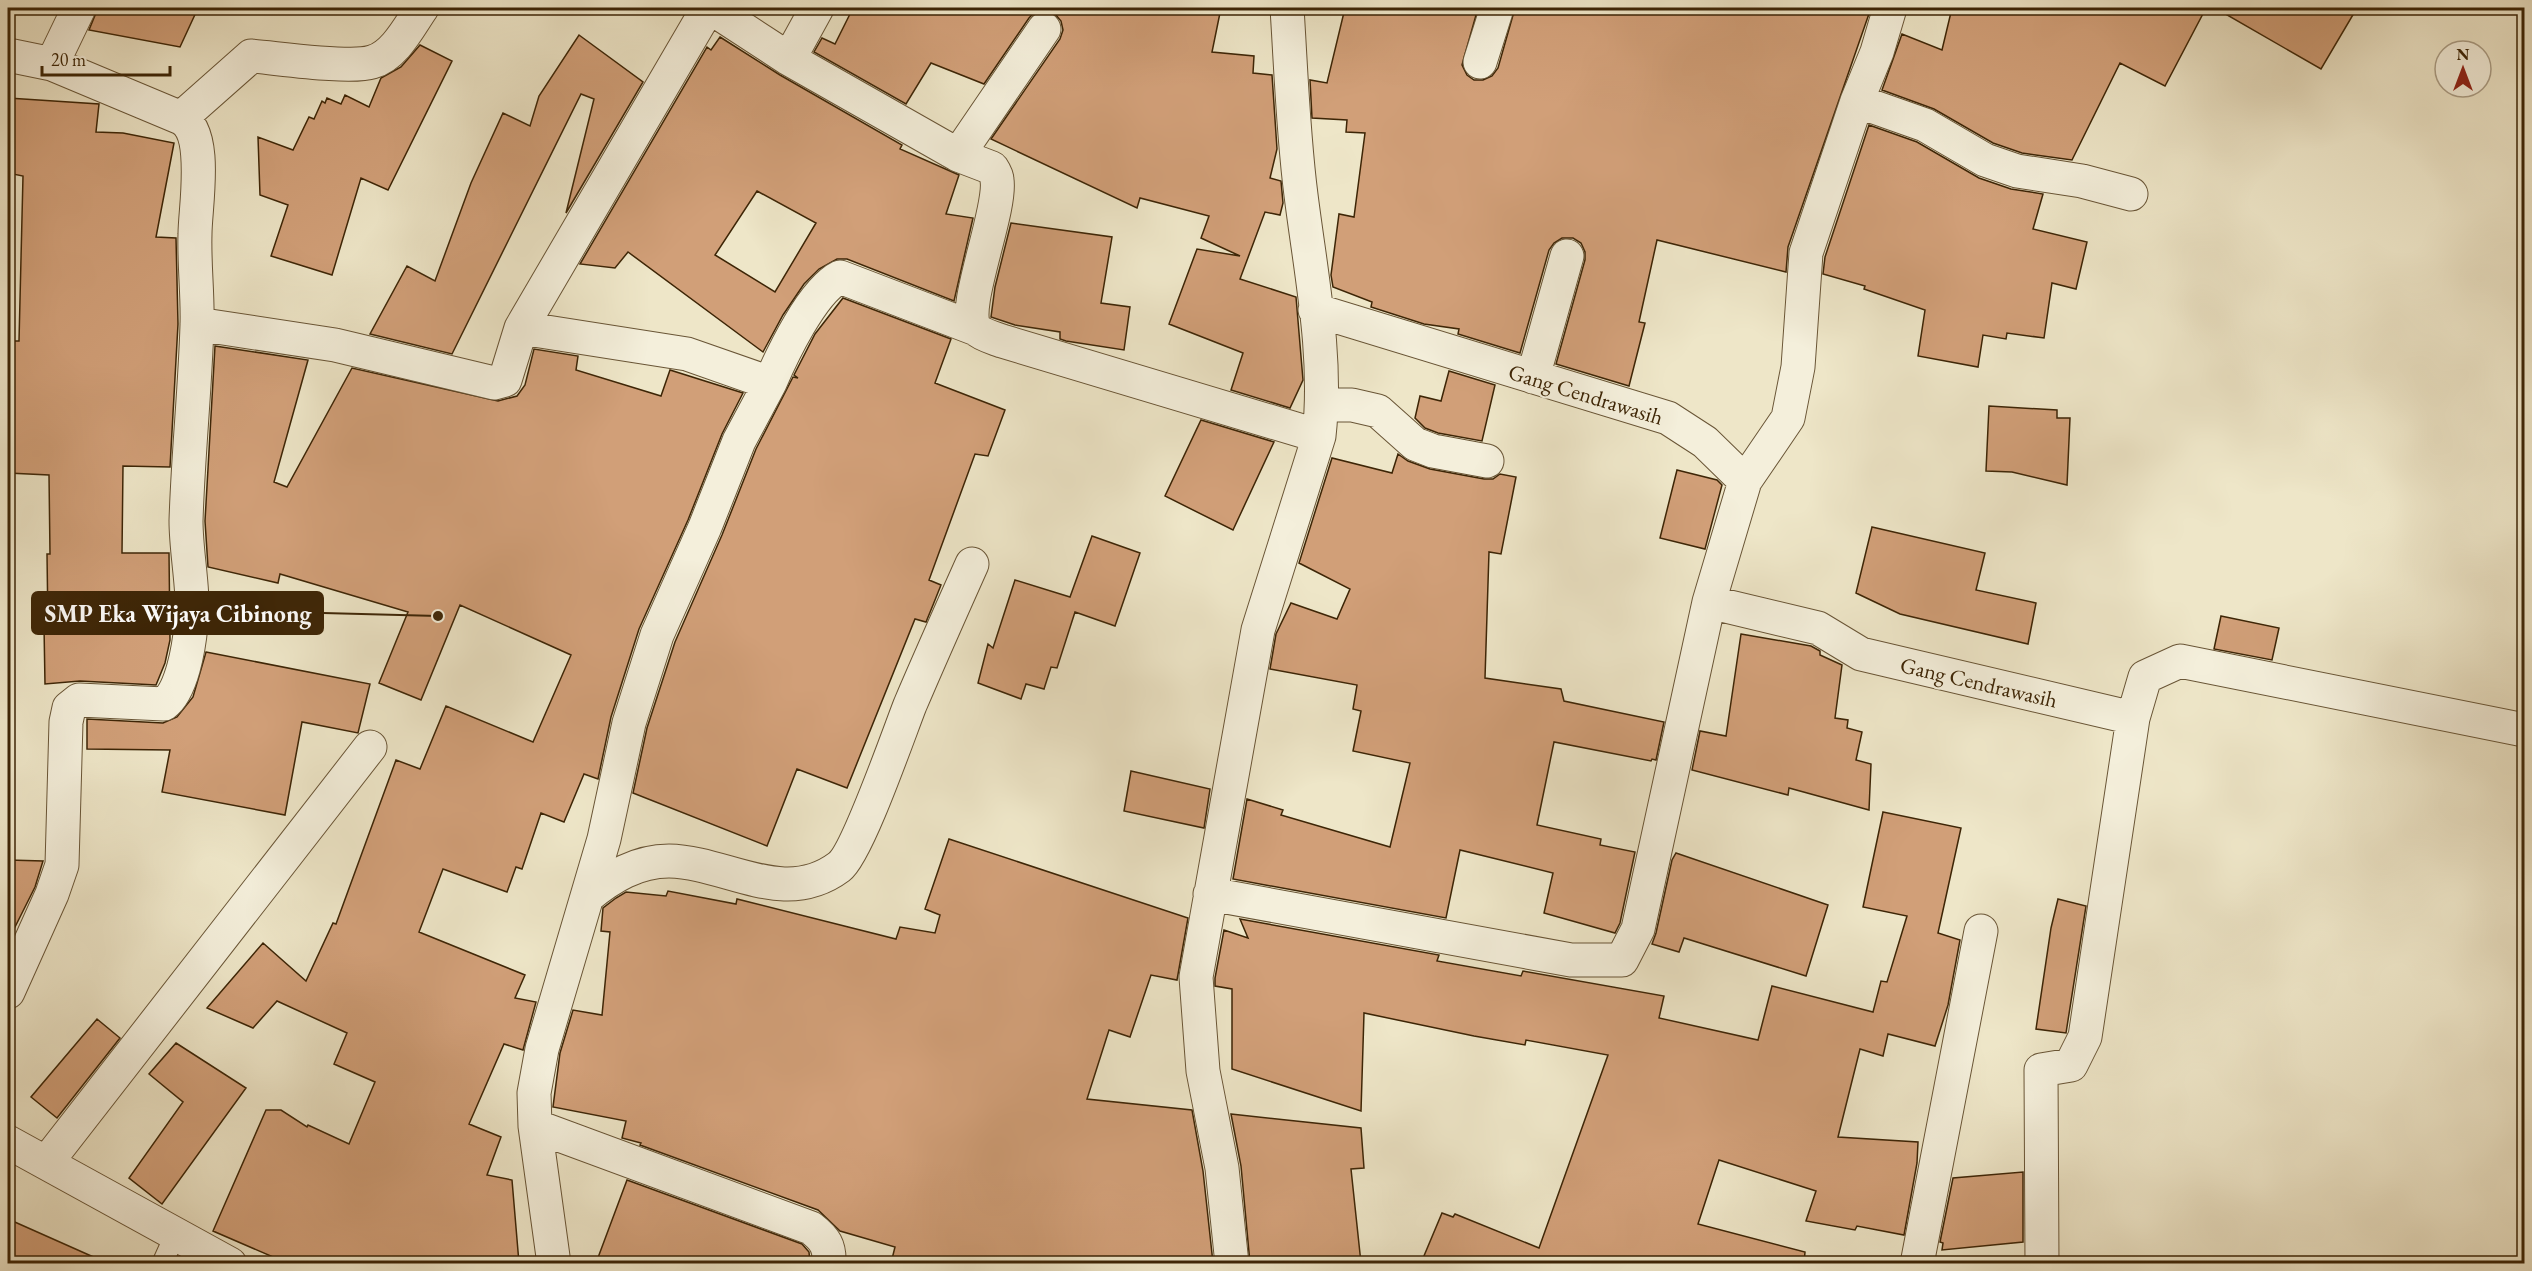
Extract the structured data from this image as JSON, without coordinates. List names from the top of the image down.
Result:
{
  "streets": {
    "street": ["Gang Cendrawasih"]
  },
  "places": ["SMP Eka Wijaya Cibinong"],
  "scale_bar": "20 m",
  "north": "top"
}
